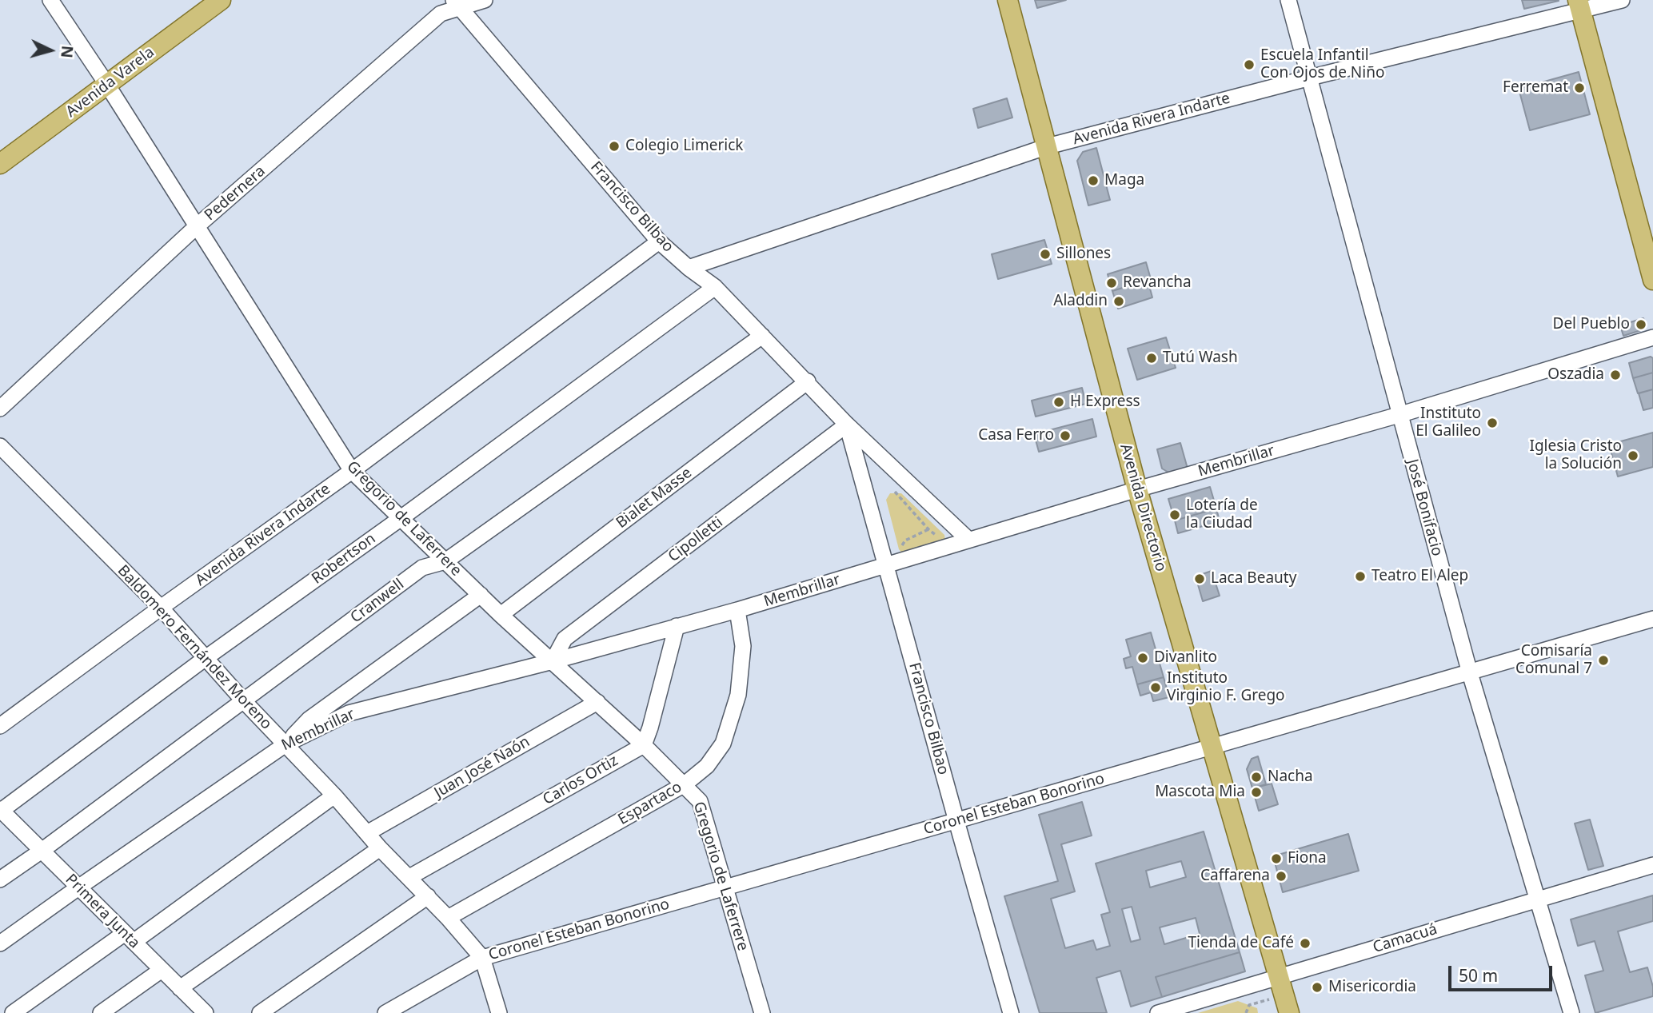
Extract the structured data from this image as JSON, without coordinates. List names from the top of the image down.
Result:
{
  "streets": {
    "main road": ["Avenida Varela", "Avenida Directorio"],
    "street": [
      "Avenida Rivera Indarte",
      "Pedernera",
      "Francisco Bilbao",
      "Membrillar",
      "Bialet Masse",
      "José Bonifacio",
      "Gregorio de Laferrere",
      "Cipolletti",
      "Robertson",
      "Cranwell",
      "Baldomero Fernández Moreno",
      "Juan José Naón",
      "Carlos Ortiz",
      "Espartaco",
      "Coronel Esteban Bonorino",
      "Primera Junta",
      "Camacuá"
    ]
  },
  "crossings": [
    ["Avenida Varela", "Gregorio de Laferrere"],
    ["Avenida Rivera Indarte", "Francisco Bilbao"],
    ["Avenida Rivera Indarte", "Avenida Directorio"],
    ["Avenida Rivera Indarte", "José Bonifacio"],
    ["Avenida Rivera Indarte", "Gregorio de Laferrere"],
    ["Avenida Rivera Indarte", "Baldomero Fernández Moreno"],
    ["Pedernera", "Francisco Bilbao"],
    ["Pedernera", "Gregorio de Laferrere"],
    ["Francisco Bilbao", "Membrillar"],
    ["Francisco Bilbao", "Bialet Masse"],
    ["Francisco Bilbao", "Cipolletti"],
    ["Francisco Bilbao", "Robertson"],
    ["Francisco Bilbao", "Cranwell"],
    ["Francisco Bilbao", "Coronel Esteban Bonorino"],
    ["Membrillar", "Avenida Directorio"],
    ["Membrillar", "José Bonifacio"],
    ["Membrillar", "Gregorio de Laferrere"],
    ["Membrillar", "Cipolletti"],
    ["Membrillar", "Baldomero Fernández Moreno"],
    ["Membrillar", "Espartaco"],
    ["Membrillar", "Primera Junta"],
    ["Bialet Masse", "Gregorio de Laferrere"],
    ["Avenida Directorio", "Coronel Esteban Bonorino"],
    ["Avenida Directorio", "Camacuá"],
    ["José Bonifacio", "Coronel Esteban Bonorino"],
    ["José Bonifacio", "Camacuá"],
    ["Gregorio de Laferrere", "Cipolletti"],
    ["Gregorio de Laferrere", "Robertson"],
    ["Gregorio de Laferrere", "Cranwell"],
    ["Gregorio de Laferrere", "Juan José Naón"],
    ["Gregorio de Laferrere", "Carlos Ortiz"],
    ["Gregorio de Laferrere", "Espartaco"],
    ["Gregorio de Laferrere", "Coronel Esteban Bonorino"],
    ["Robertson", "Baldomero Fernández Moreno"],
    ["Robertson", "Primera Junta"],
    ["Cranwell", "Baldomero Fernández Moreno"],
    ["Cranwell", "Primera Junta"],
    ["Baldomero Fernández Moreno", "Juan José Naón"],
    ["Baldomero Fernández Moreno", "Carlos Ortiz"],
    ["Baldomero Fernández Moreno", "Espartaco"],
    ["Baldomero Fernández Moreno", "Coronel Esteban Bonorino"]
  ],
  "places": [
    "Escuela Infantil Con Ojos de Niño",
    "Ferremat",
    "Colegio Limerick",
    "Maga",
    "Sillones",
    "Revancha",
    "Aladdin",
    "Del Pueblo",
    "Tutú Wash",
    "Oszadia",
    "H Express",
    "Instituto El Galileo",
    "Casa Ferro",
    "Iglesia Cristo la Solución",
    "Lotería de la Ciudad",
    "Teatro El Alep",
    "Laca Beauty",
    "Divanlito",
    "Comisaría Comunal 7",
    "Instituto Virginio F. Grego",
    "Nacha",
    "Mascota Mia",
    "Fiona",
    "Caffarena",
    "Tienda de Café",
    "Misericordia"
  ],
  "scale_bar": "50 m",
  "north": "right"
}
